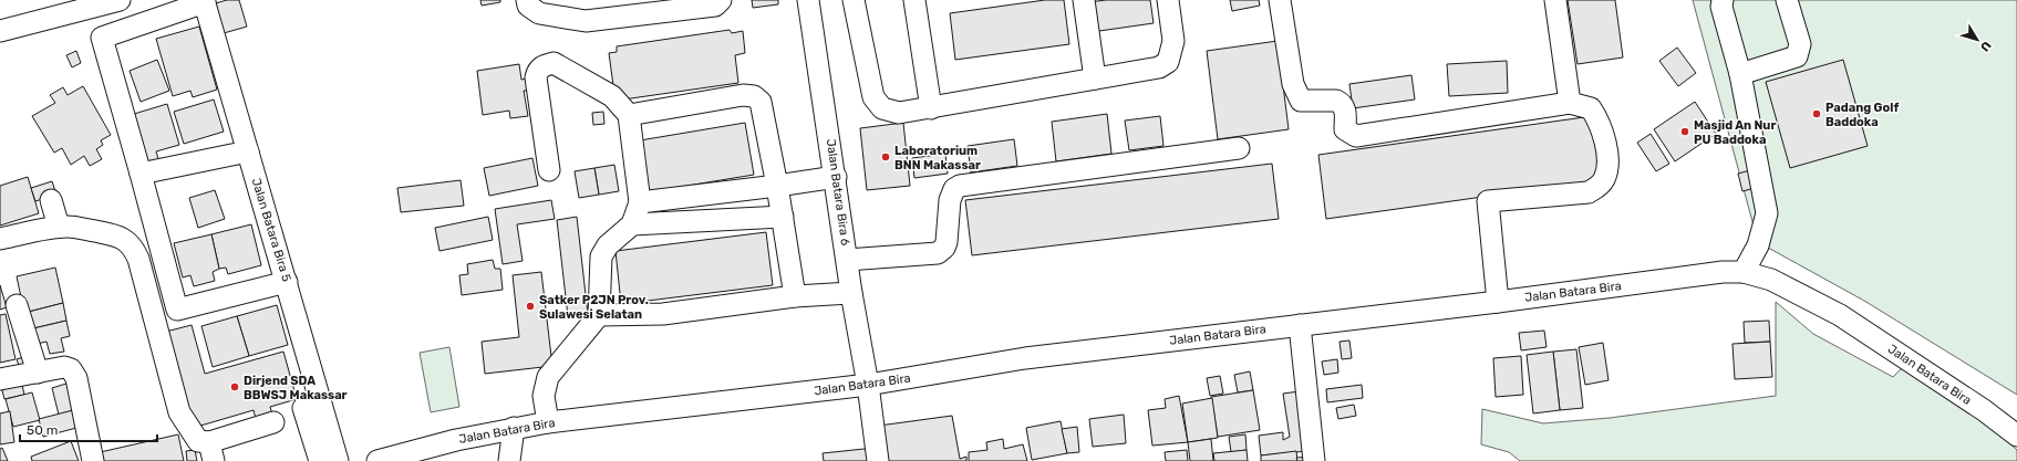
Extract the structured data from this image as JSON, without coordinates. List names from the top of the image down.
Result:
{
  "streets": {
    "street": ["Jalan Batara Bira 6", "Jalan Batara Bira 5", "Jalan Batara Bira"]
  },
  "crossings": [
    ["Jalan Batara Bira 6", "Jalan Batara Bira"]
  ],
  "places": [
    "Padang Golf Baddoka",
    "Masjid An Nur PU Baddoka",
    "Laboratorium BNN Makassar",
    "Satker P2JN Prov. Sulawesi Selatan",
    "Dirjend SDA BBWSJ Makassar"
  ],
  "scale_bar": "50 m",
  "north": "bottom right"
}
